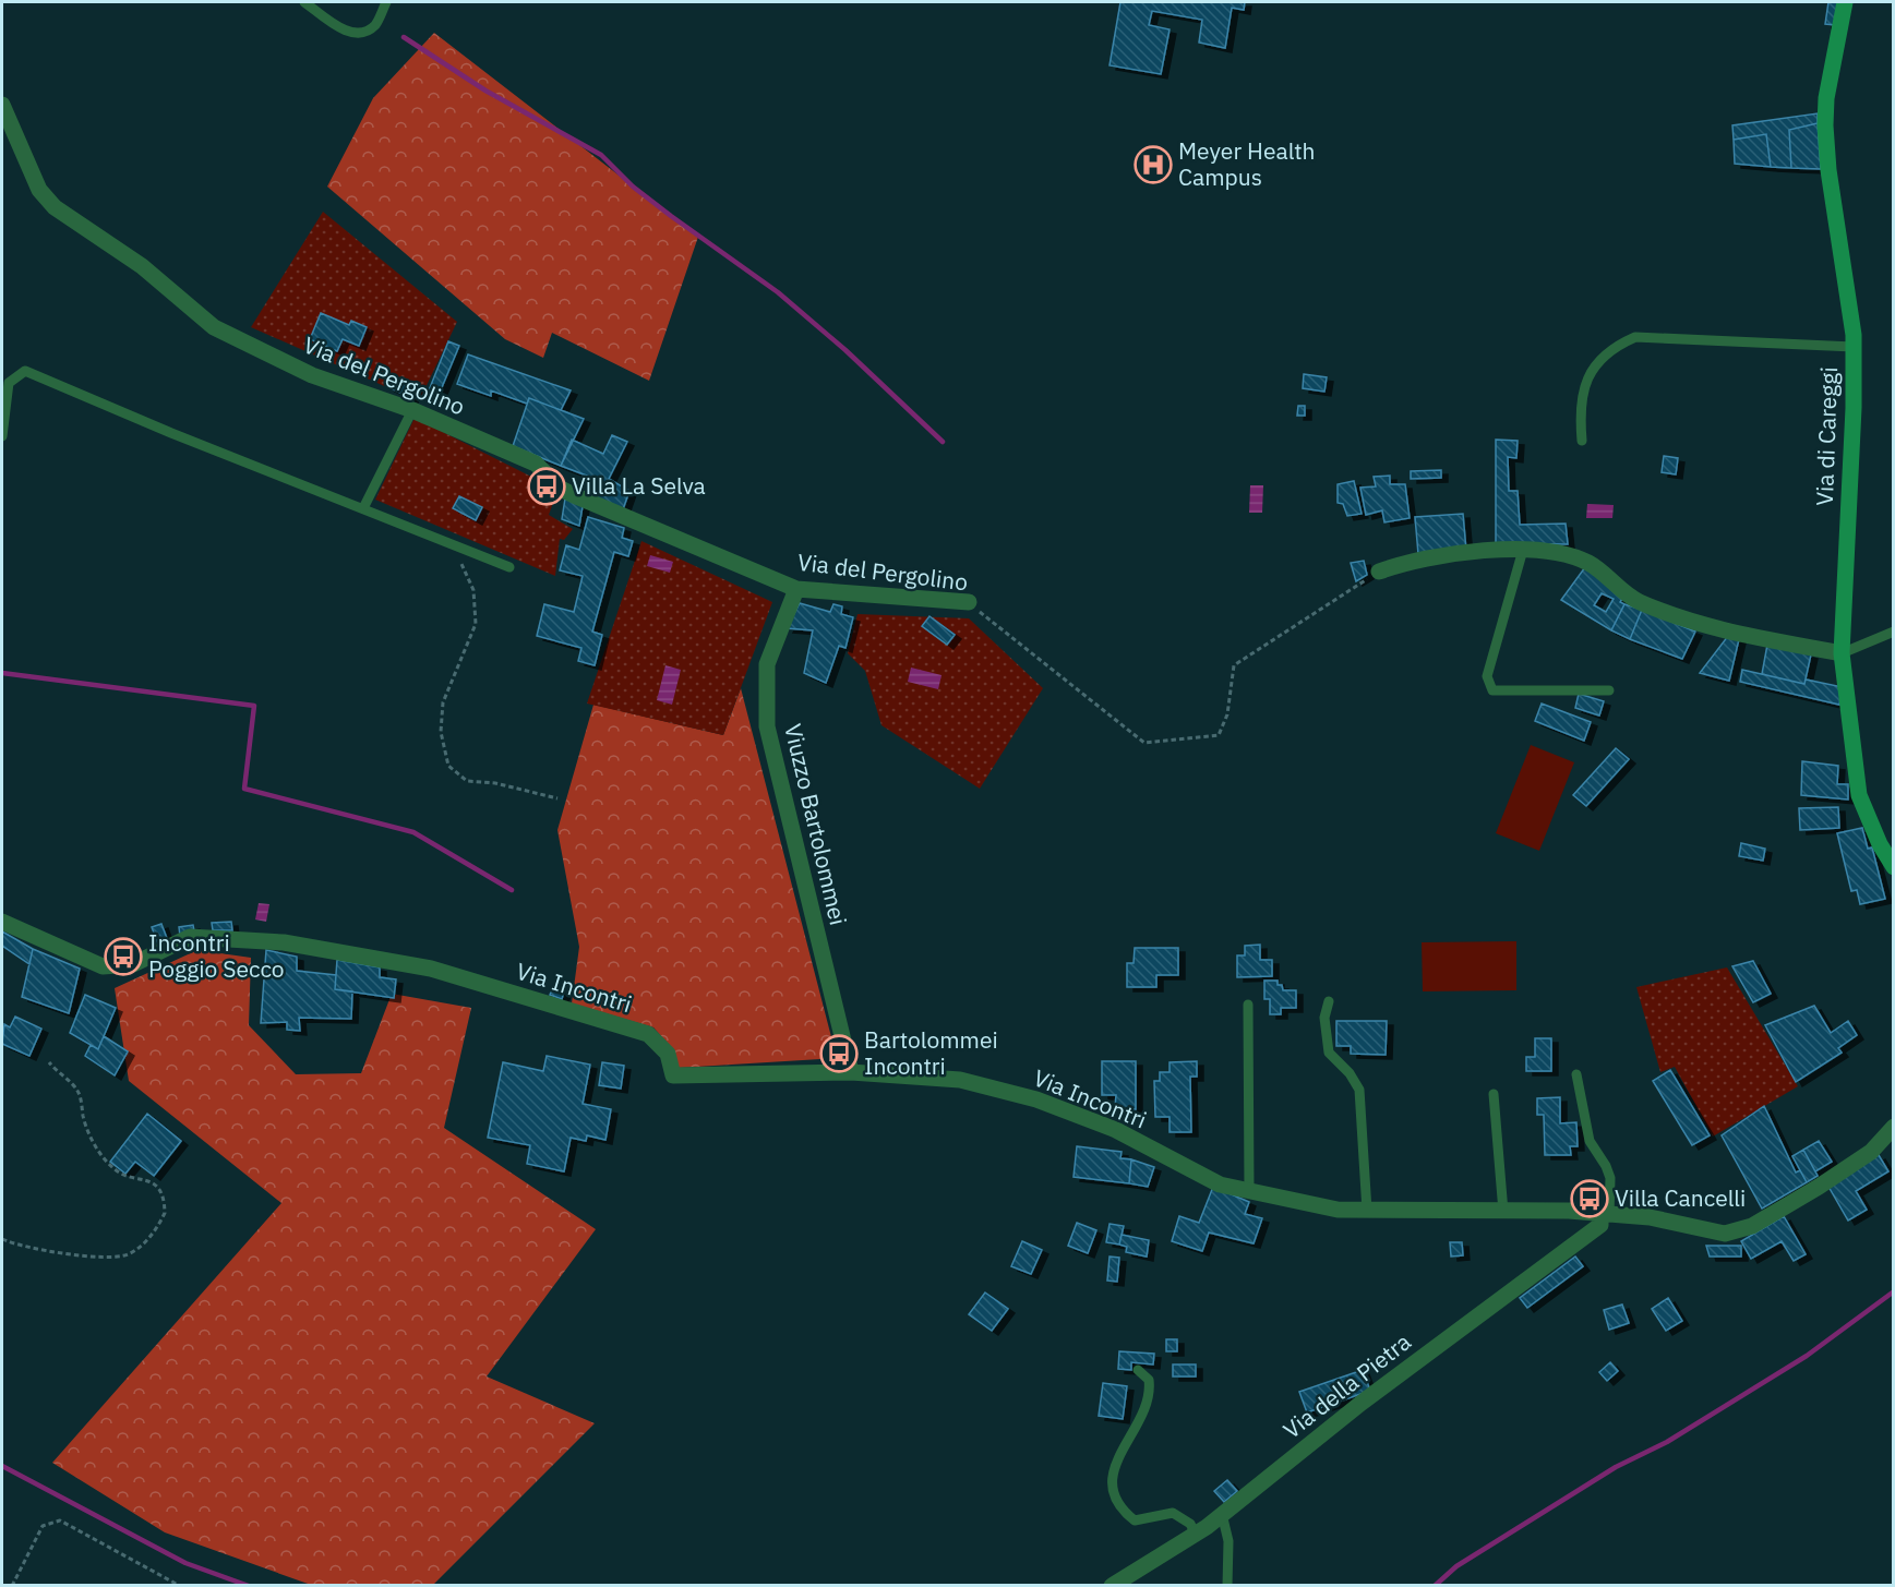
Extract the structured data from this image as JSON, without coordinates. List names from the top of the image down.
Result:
{
  "streets": {
    "street": [
      "Via del Pergolino",
      "Via di Careggi",
      "Viuzzo Bartolommei",
      "Via Incontri",
      "Via della Pietra"
    ]
  },
  "crossings": [
    ["Via del Pergolino", "Viuzzo Bartolommei"],
    ["Viuzzo Bartolommei", "Via Incontri"],
    ["Via Incontri", "Via della Pietra"]
  ],
  "places": {
    "hospital": ["Meyer Health Campus"],
    "bus stop": [
      "Villa La Selva",
      "Incontri Poggio Secco",
      "Bartolommei Incontri",
      "Villa Cancelli"
    ]
  }
}
